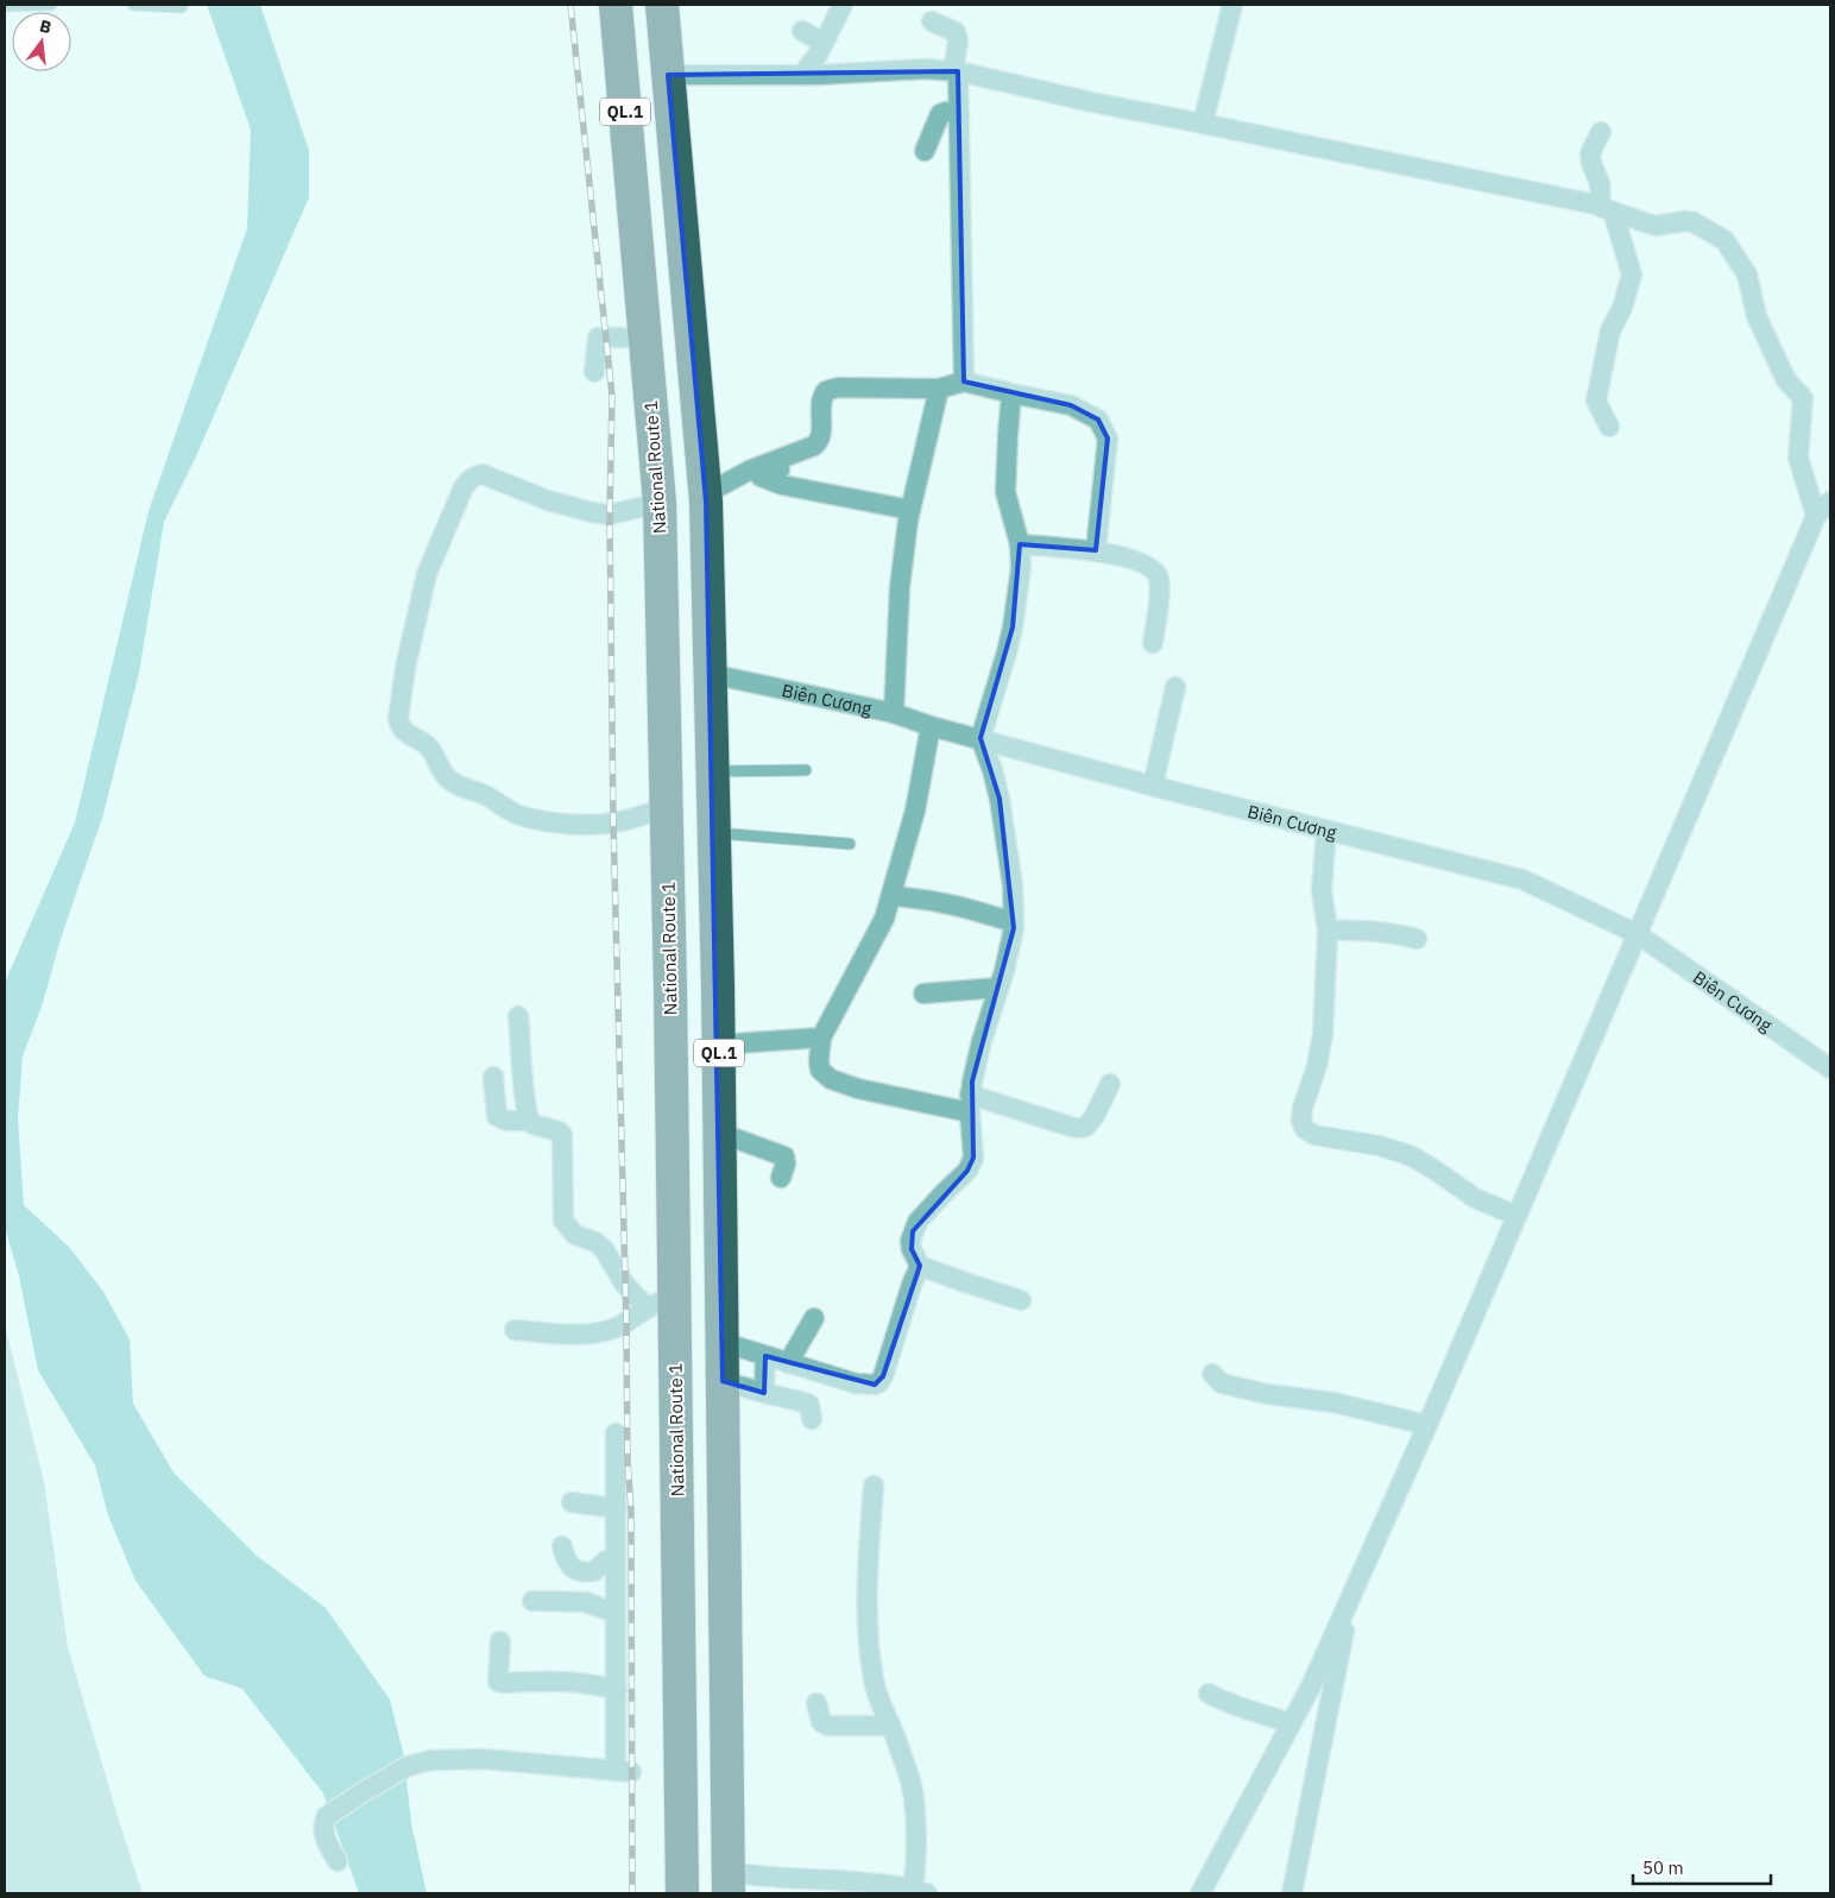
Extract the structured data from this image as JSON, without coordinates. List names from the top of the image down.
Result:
{
  "streets": {
    "highway": ["QL.1", "National Route 1"],
    "street": ["Biên Cương"]
  },
  "crossings": [
    ["QL.1", "Biên Cương"]
  ],
  "scale_bar": "50 m",
  "north": "top"
}
